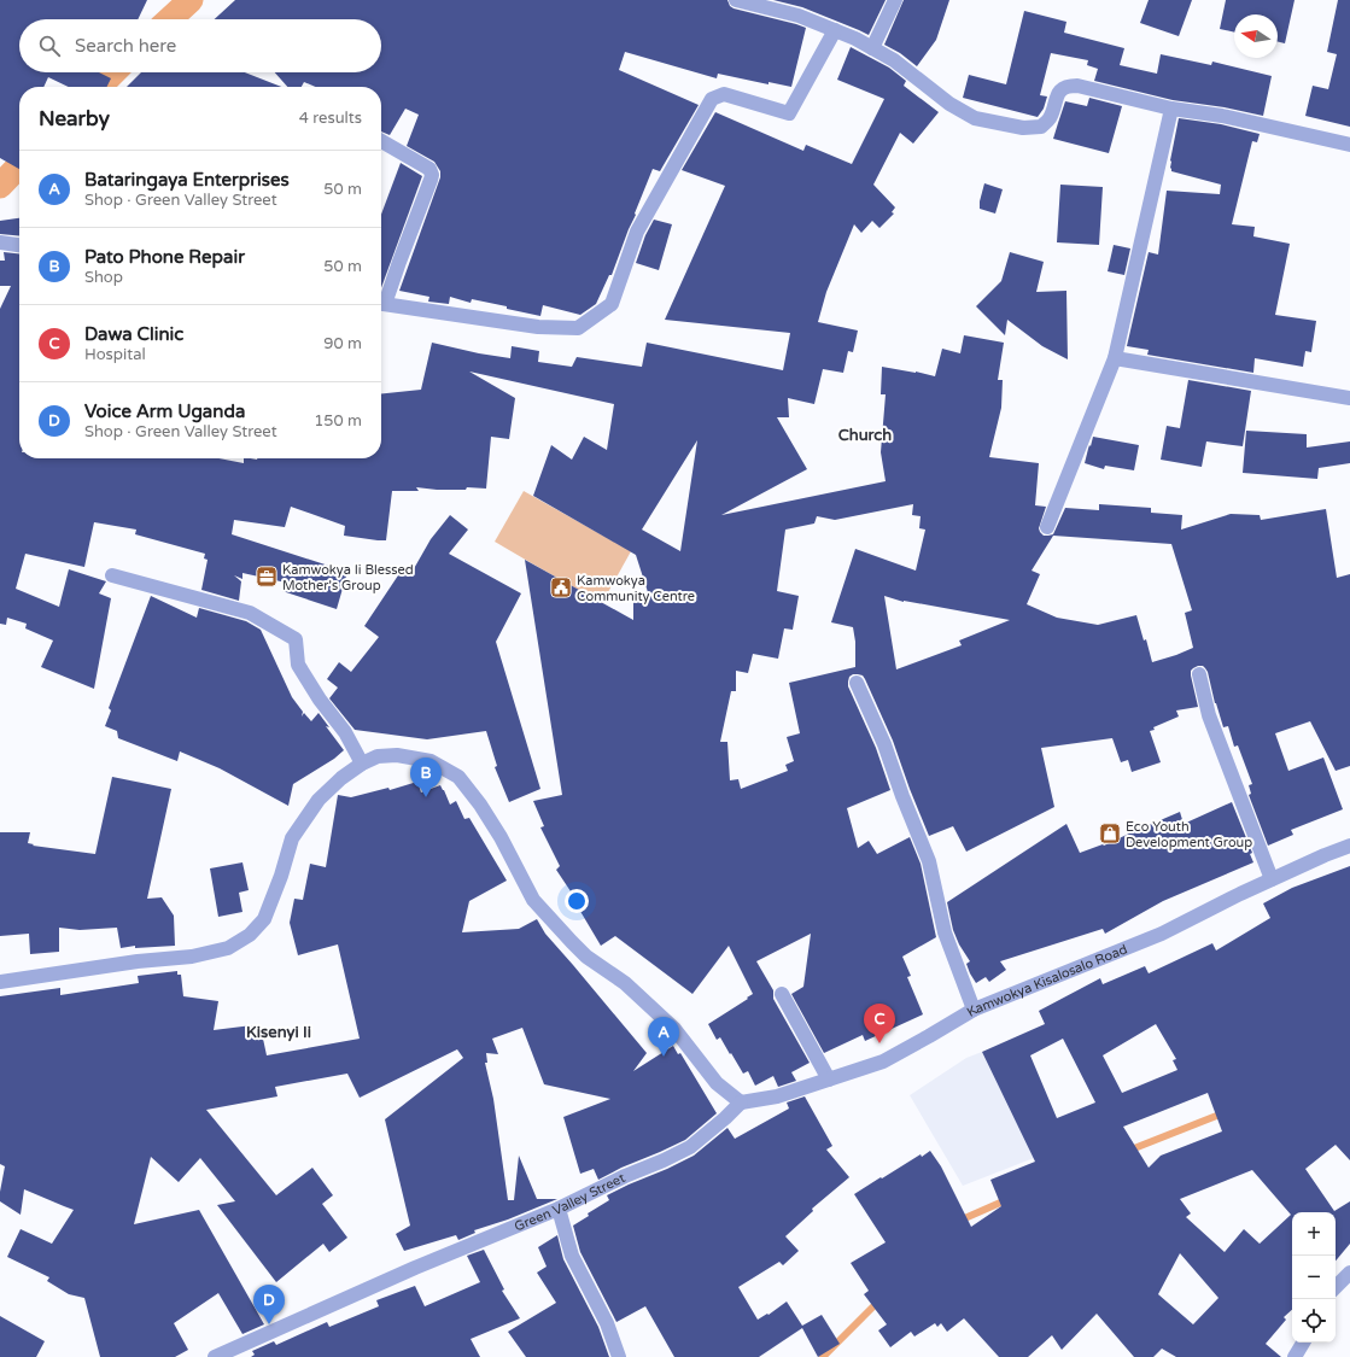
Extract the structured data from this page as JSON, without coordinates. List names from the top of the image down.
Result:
{
  "streets": {
    "street": ["Kamwokya Kisalosalo Road", "Green Valley Street"]
  },
  "crossings": [
    ["Kamwokya Kisalosalo Road", "Green Valley Street"]
  ],
  "districts": ["Church", "Kisenyi Ii"],
  "places": {
    "office": ["Kamwokya Ii Blessed Mother's Group"],
    "public building": ["Kamwokya Community Centre"],
    "shop": ["Eco Youth Development Group"]
  },
  "north": "left",
  "page": {
    "search": "Search here",
    "heading": ["Nearby", "4 results"],
    "list": [
      {
        "mark": "A",
        "name": "Bataringaya Enterprises",
        "note": "Shop · Green Valley Street",
        "value": "50 m"
      },
      {
        "mark": "B",
        "name": "Pato Phone Repair",
        "note": "Shop",
        "value": "50 m"
      },
      {
        "mark": "C",
        "name": "Dawa Clinic",
        "note": "Hospital",
        "value": "90 m"
      },
      {
        "mark": "D",
        "name": "Voice Arm Uganda",
        "note": "Shop · Green Valley Street",
        "value": "150 m"
      }
    ],
    "pins": [
      "B",
      "C",
      "A",
      "D"
    ],
    "map_buttons": ["+", "−"]
  }
}
